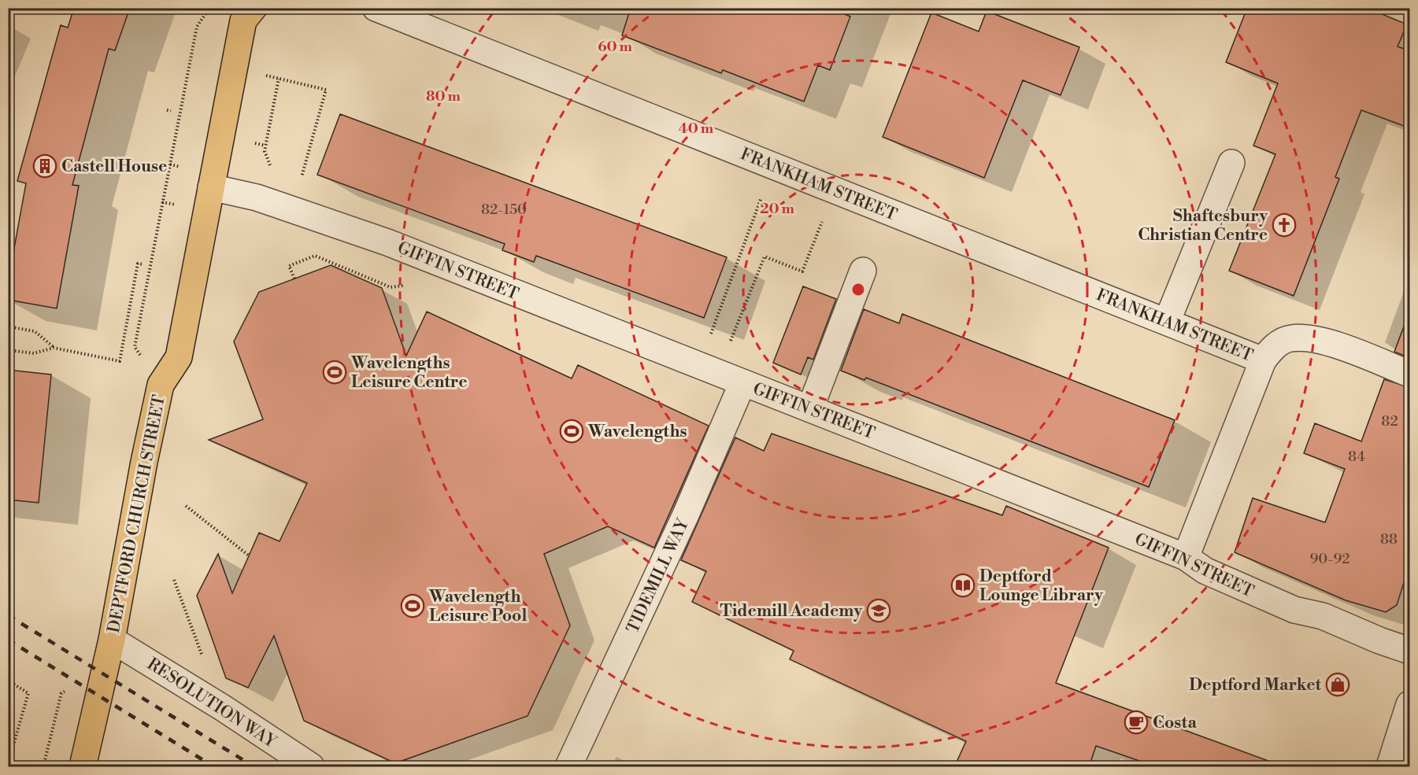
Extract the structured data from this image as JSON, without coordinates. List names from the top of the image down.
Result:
{
  "streets": {
    "main road": ["DEPTFORD CHURCH STREET"],
    "street": [
      "FRANKHAM STREET",
      "GIFFIN STREET",
      "TIDEMILL WAY",
      "RESOLUTION WAY"
    ]
  },
  "crossings": [
    ["FRANKHAM STREET", "GIFFIN STREET"],
    ["GIFFIN STREET", "DEPTFORD CHURCH STREET"],
    ["GIFFIN STREET", "TIDEMILL WAY"],
    ["DEPTFORD CHURCH STREET", "RESOLUTION WAY"]
  ],
  "places": {
    "building": ["Castell House"],
    "church": ["Shaftesbury Christian Centre"],
    "sports": ["Wavelengths Leisure Centre", "Wavelengths", "Wavelength Leisure Pool"],
    "library": ["Deptford Lounge Library"],
    "school or university": ["Tidemill Academy"],
    "shop": ["Deptford Market"],
    "cafe": ["Costa"]
  },
  "house_numbers": [
    "82-150",
    "82",
    "84",
    "88",
    "90-92"
  ],
  "rings": [
    "60 m",
    "80 m",
    "40 m",
    "20 m"
  ]
}
